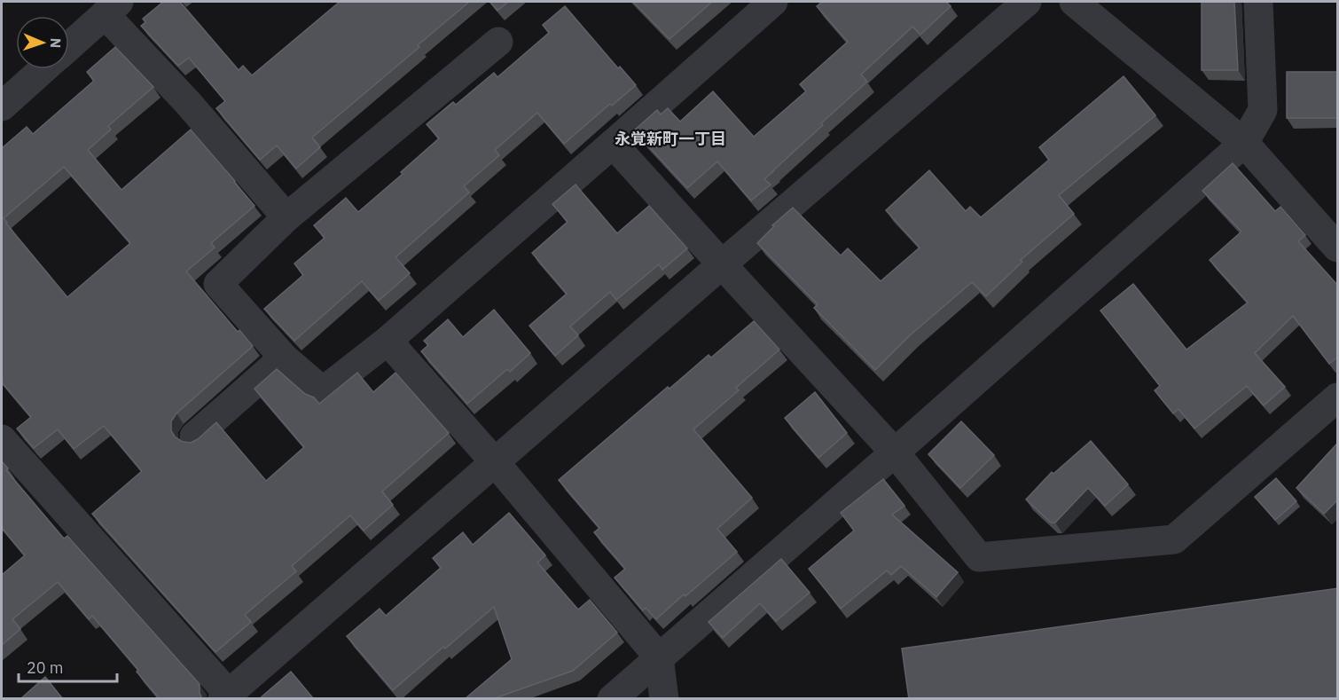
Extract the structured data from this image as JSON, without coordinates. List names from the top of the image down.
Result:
{
  "districts": ["永覚新町一丁目"],
  "scale_bar": "20 m",
  "north": "right"
}
